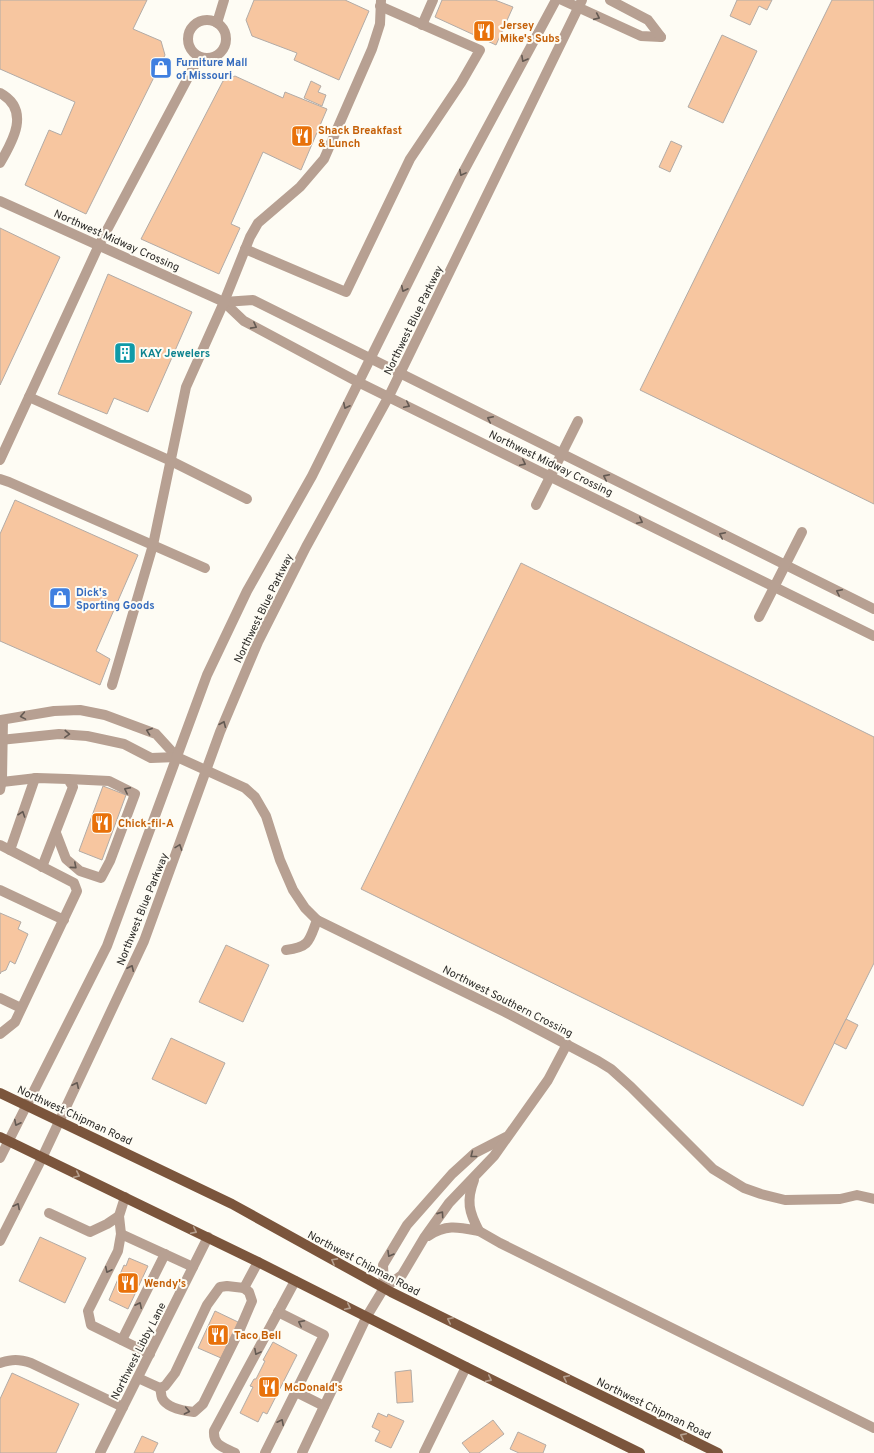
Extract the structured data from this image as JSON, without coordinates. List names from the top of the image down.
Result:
{
  "streets": {
    "main road": ["Northwest Chipman Road"],
    "street": [
      "Northwest Midway Crossing",
      "Northwest Blue Parkway",
      "Northwest Southern Crossing",
      "Northwest Libby Lane"
    ]
  },
  "crossings": [
    ["Northwest Midway Crossing", "Northwest Blue Parkway"],
    ["Northwest Blue Parkway", "Northwest Southern Crossing"],
    ["Northwest Blue Parkway", "Northwest Chipman Road"]
  ],
  "places": {
    "restaurant": [
      "Jersey Mike's Subs",
      "Shack Breakfast & Lunch",
      "Chick-fil-A",
      "Wendy's",
      "Taco Bell",
      "McDonald's"
    ],
    "shop": ["Furniture Mall of Missouri", "Dick's Sporting Goods"],
    "building": ["KAY Jewelers"]
  }
}
